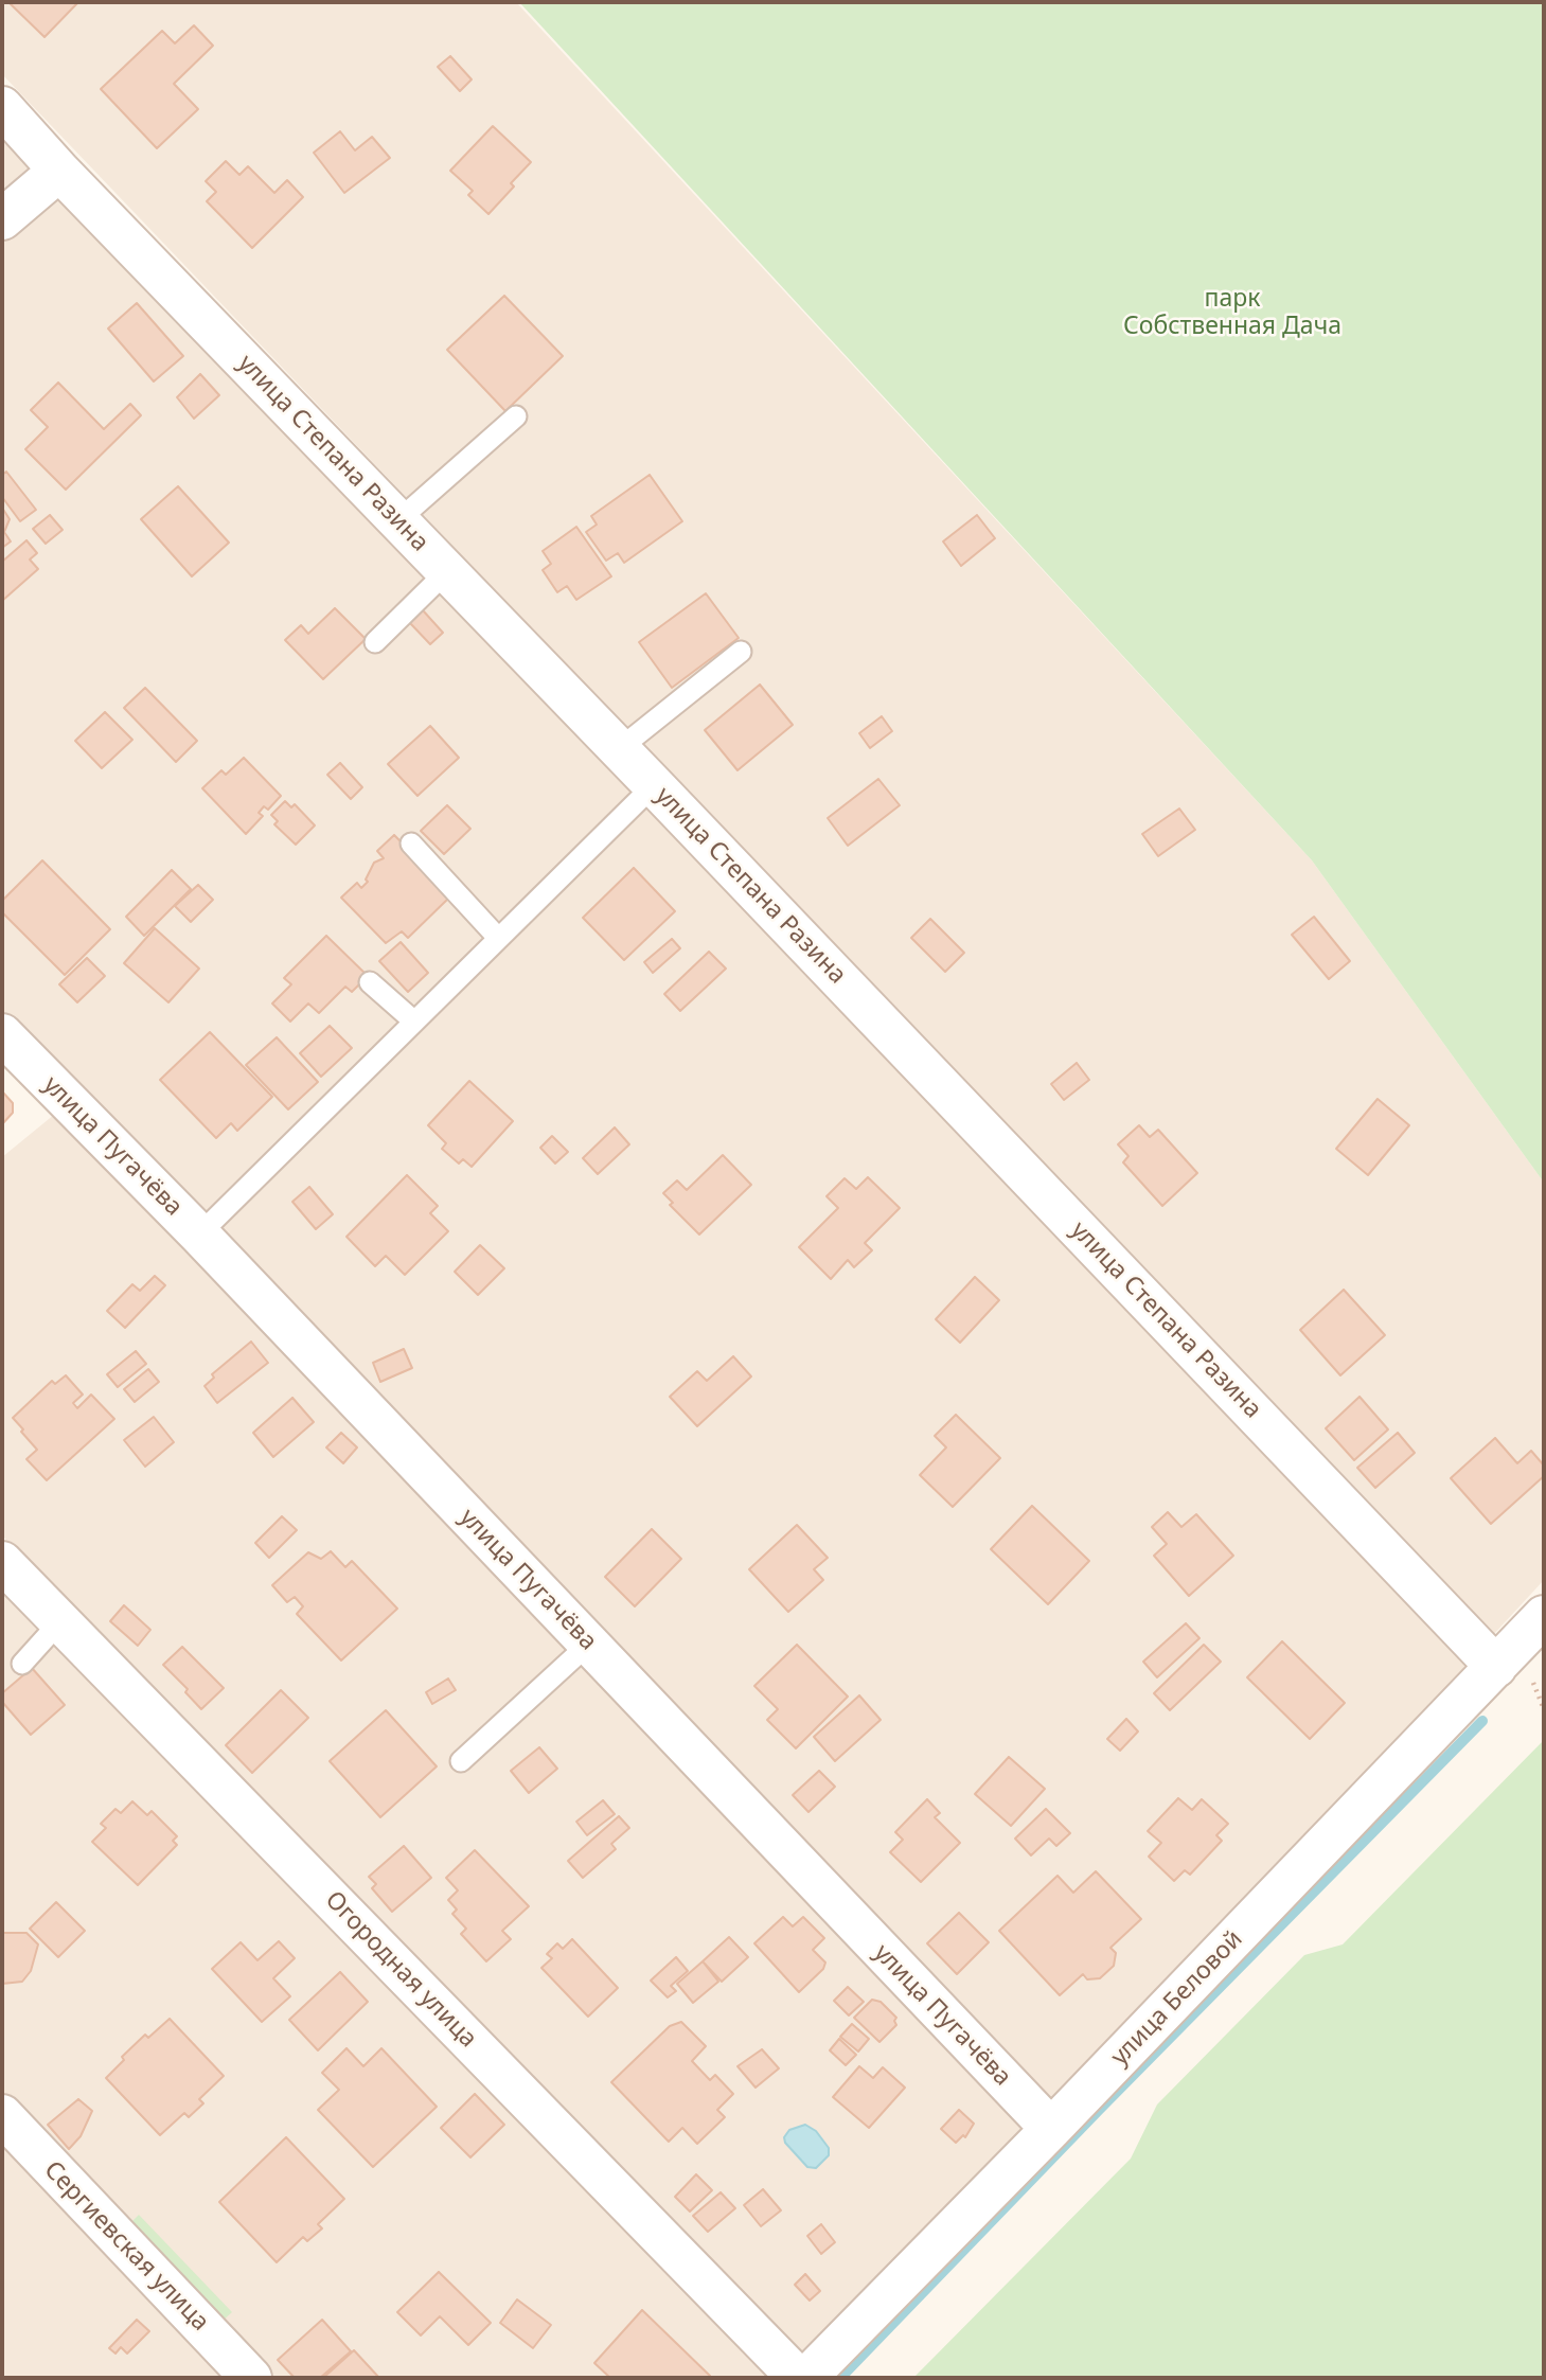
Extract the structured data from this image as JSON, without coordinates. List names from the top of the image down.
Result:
{
  "streets": {
    "street": [
      "улица Степана Разина",
      "улица Пугачёва",
      "Огородная улица",
      "улица Беловой",
      "Сергиевская улица"
    ]
  },
  "crossings": [
    ["улица Степана Разина", "улица Беловой"],
    ["улица Пугачёва", "улица Беловой"]
  ],
  "parks": ["парк Собственная Дача"]
}
